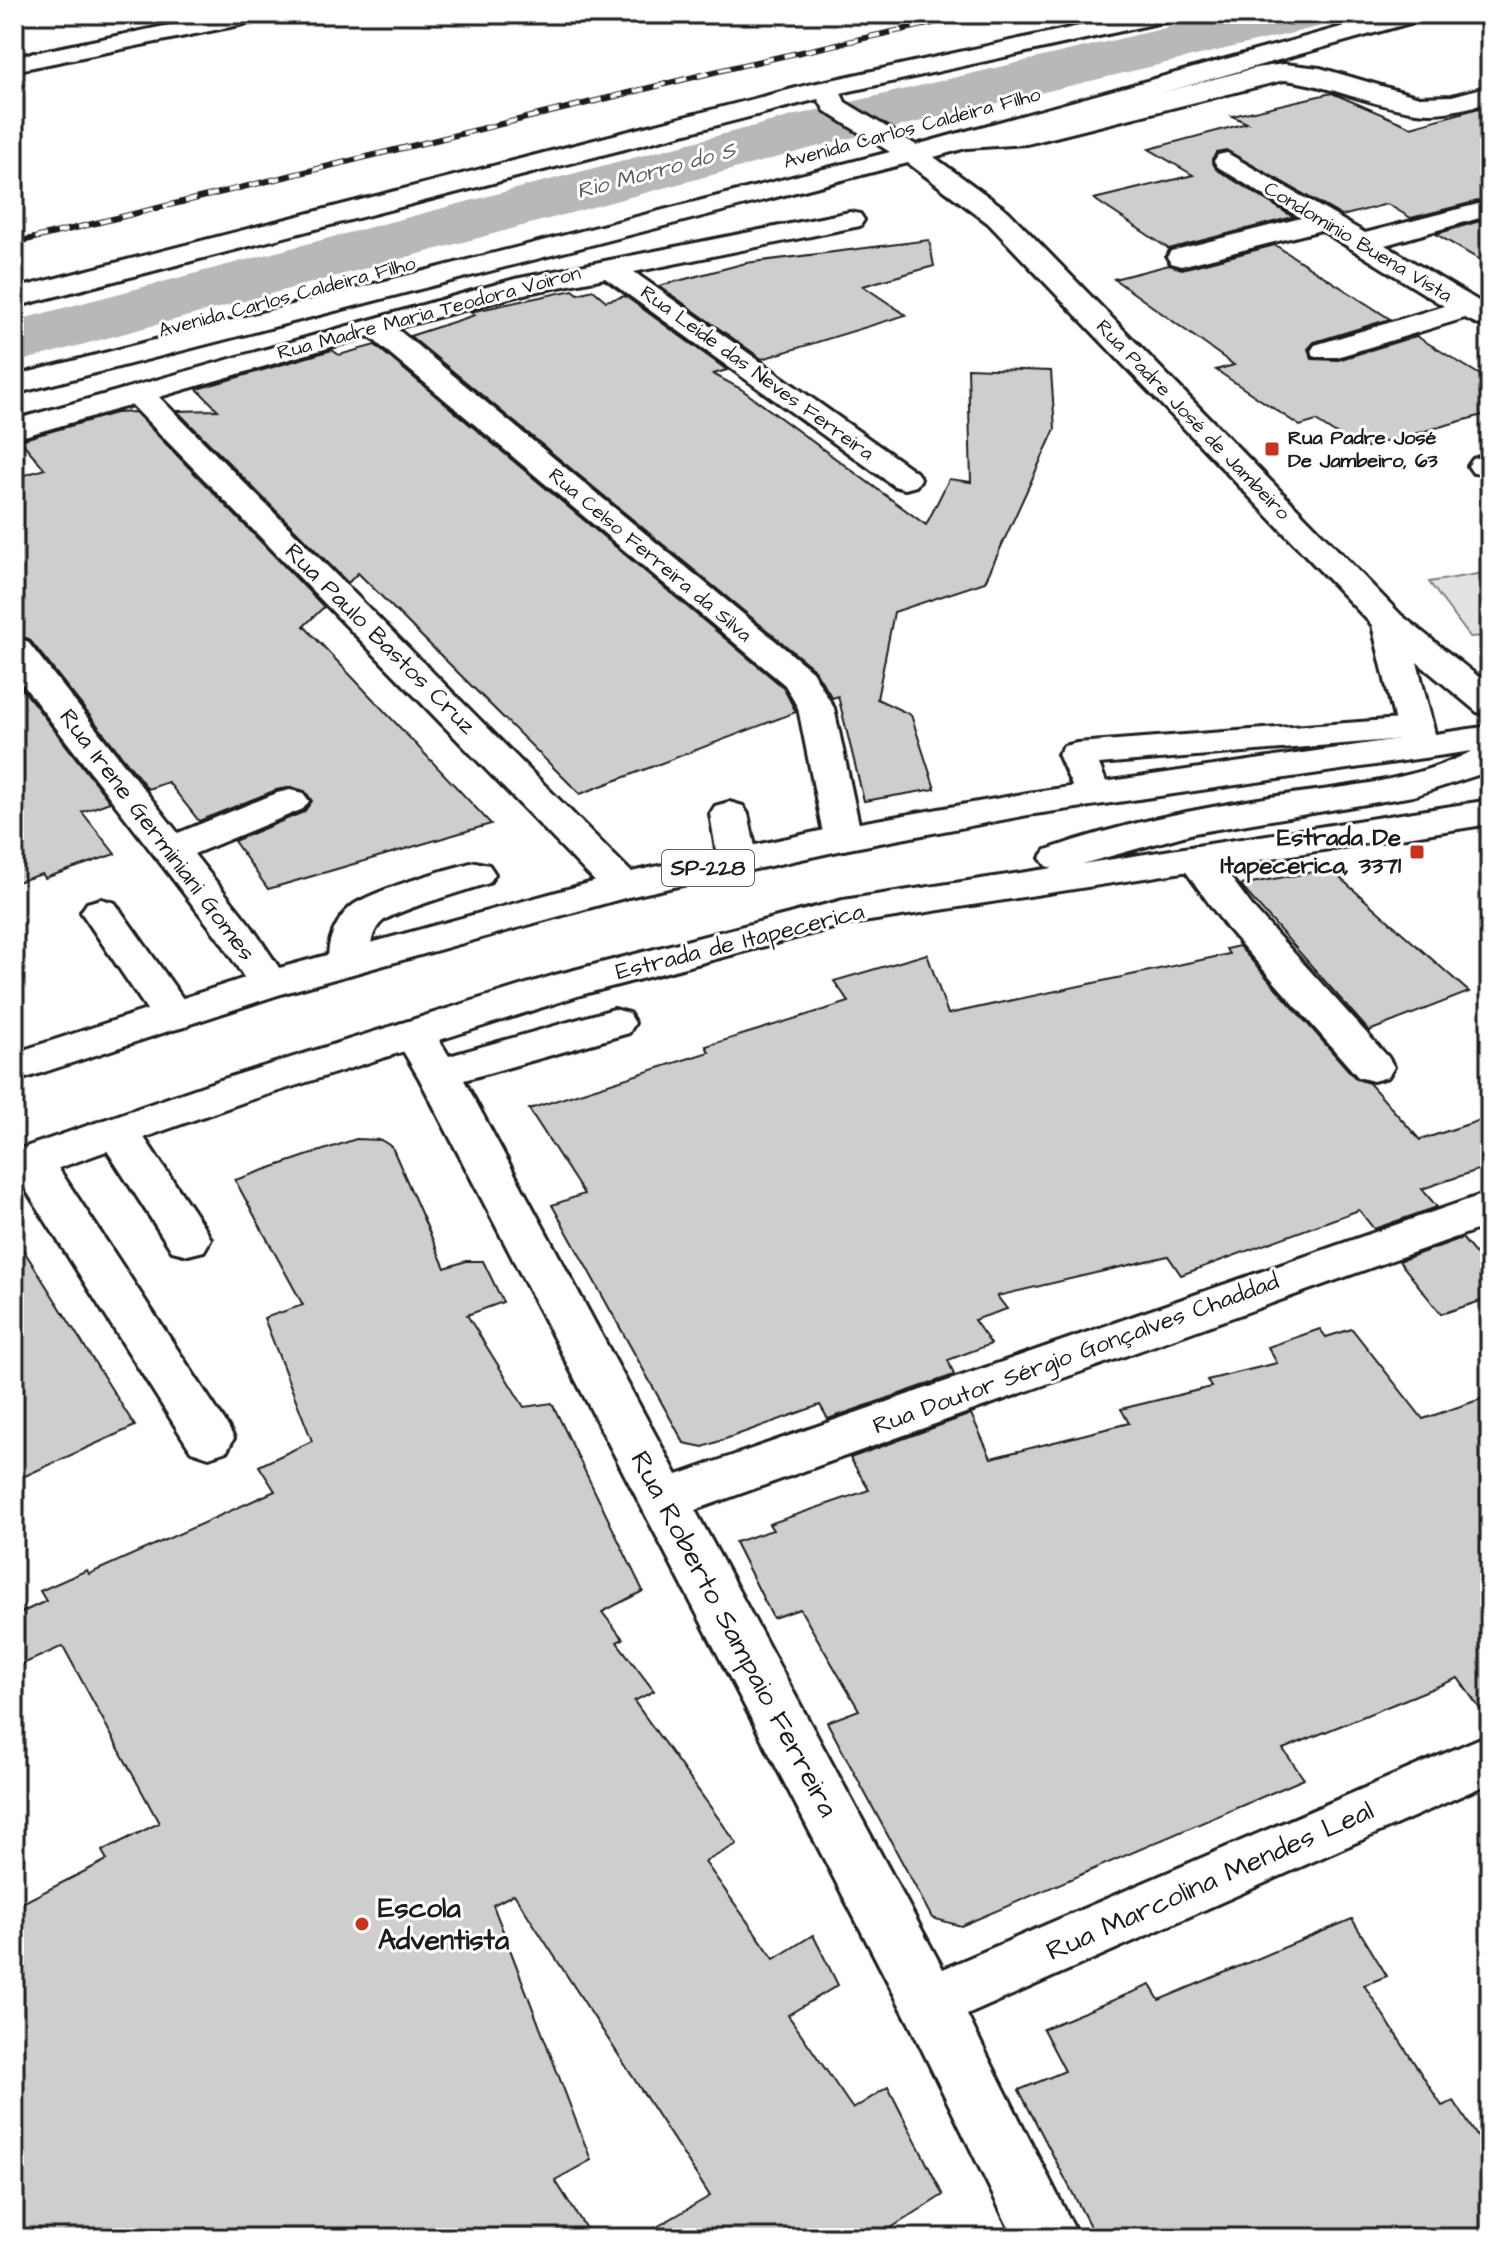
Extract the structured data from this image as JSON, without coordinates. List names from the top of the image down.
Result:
{
  "streets": {
    "main road": [
      "Avenida Carlos Caldeira Filho",
      "Condominio Buena Vista",
      "Rua Madre Maria Teodora Voiron",
      "Rua Leide das Neves Ferreira",
      "Rua Padre José de Jambeiro",
      "Rua Celso Ferreira da Silva",
      "Rua Paulo Bastos Cruz",
      "Rua Irene Germiniani Gomes",
      "SP-228",
      "Estrada de Itapecerica",
      "Rua Doutor Sérgio Gonçalves Chaddad",
      "Rua Roberto Sampaio Ferreira",
      "Rua Marcolina Mendes Leal"
    ]
  },
  "crossings": [
    ["Avenida Carlos Caldeira Filho", "Rua Padre José de Jambeiro"],
    ["Rua Madre Maria Teodora Voiron", "Rua Leide das Neves Ferreira"],
    ["Rua Madre Maria Teodora Voiron", "Rua Celso Ferreira da Silva"],
    ["Rua Madre Maria Teodora Voiron", "Rua Paulo Bastos Cruz"],
    ["Rua Celso Ferreira da Silva", "SP-228"],
    ["Rua Paulo Bastos Cruz", "SP-228"],
    ["Rua Irene Germiniani Gomes", "SP-228"],
    ["Estrada de Itapecerica", "Rua Roberto Sampaio Ferreira"],
    ["Rua Doutor Sérgio Gonçalves Chaddad", "Rua Roberto Sampaio Ferreira"],
    ["Rua Roberto Sampaio Ferreira", "Rua Marcolina Mendes Leal"]
  ],
  "water": ["Rio Morro do S"],
  "places": {
    "transit": ["Rua Padre José De Jambeiro, 63", "Estrada De Itapecerica, 3371"],
    "other": ["Escola Adventista"]
  }
}
